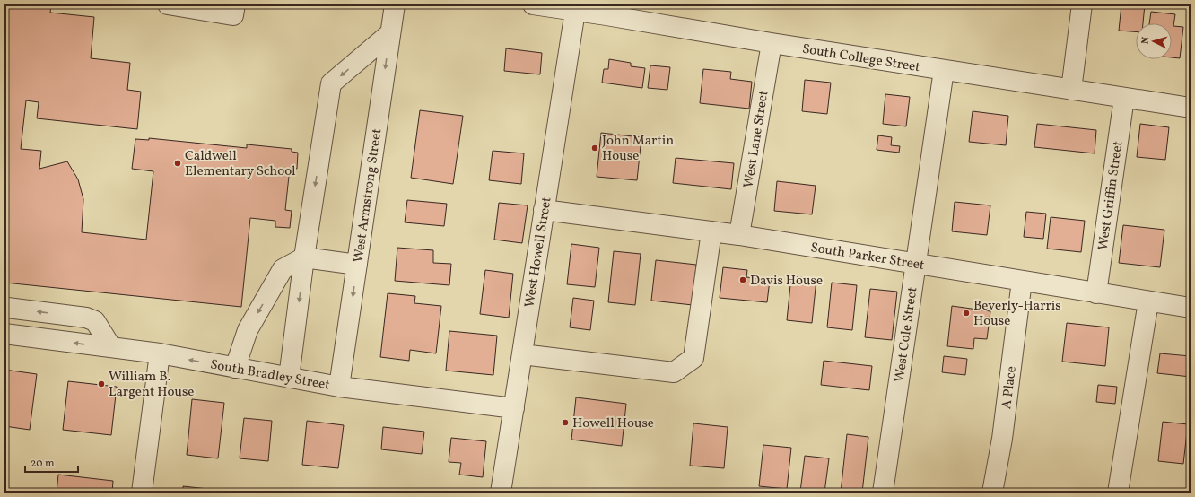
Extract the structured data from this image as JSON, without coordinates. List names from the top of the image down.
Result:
{
  "streets": {
    "street": [
      "South College Street",
      "West Lane Street",
      "West Armstrong Street",
      "West Griffin Street",
      "West Howell Street",
      "South Parker Street",
      "West Cole Street",
      "South Bradley Street",
      "A Place"
    ]
  },
  "crossings": [
    ["South College Street", "West Lane Street"],
    ["South College Street", "West Griffin Street"],
    ["South College Street", "West Howell Street"],
    ["South College Street", "West Cole Street"],
    ["West Lane Street", "South Parker Street"],
    ["West Armstrong Street", "South Bradley Street"],
    ["West Griffin Street", "South Parker Street"],
    ["West Howell Street", "South Parker Street"],
    ["West Howell Street", "South Bradley Street"],
    ["South Parker Street", "West Cole Street"],
    ["South Parker Street", "A Place"]
  ],
  "places": [
    "John Martin House",
    "Caldwell Elementary School",
    "Davis House",
    "Beverly-Harris House",
    "William B. Largent House",
    "Howell House"
  ],
  "scale_bar": "20 m",
  "north": "left"
}
